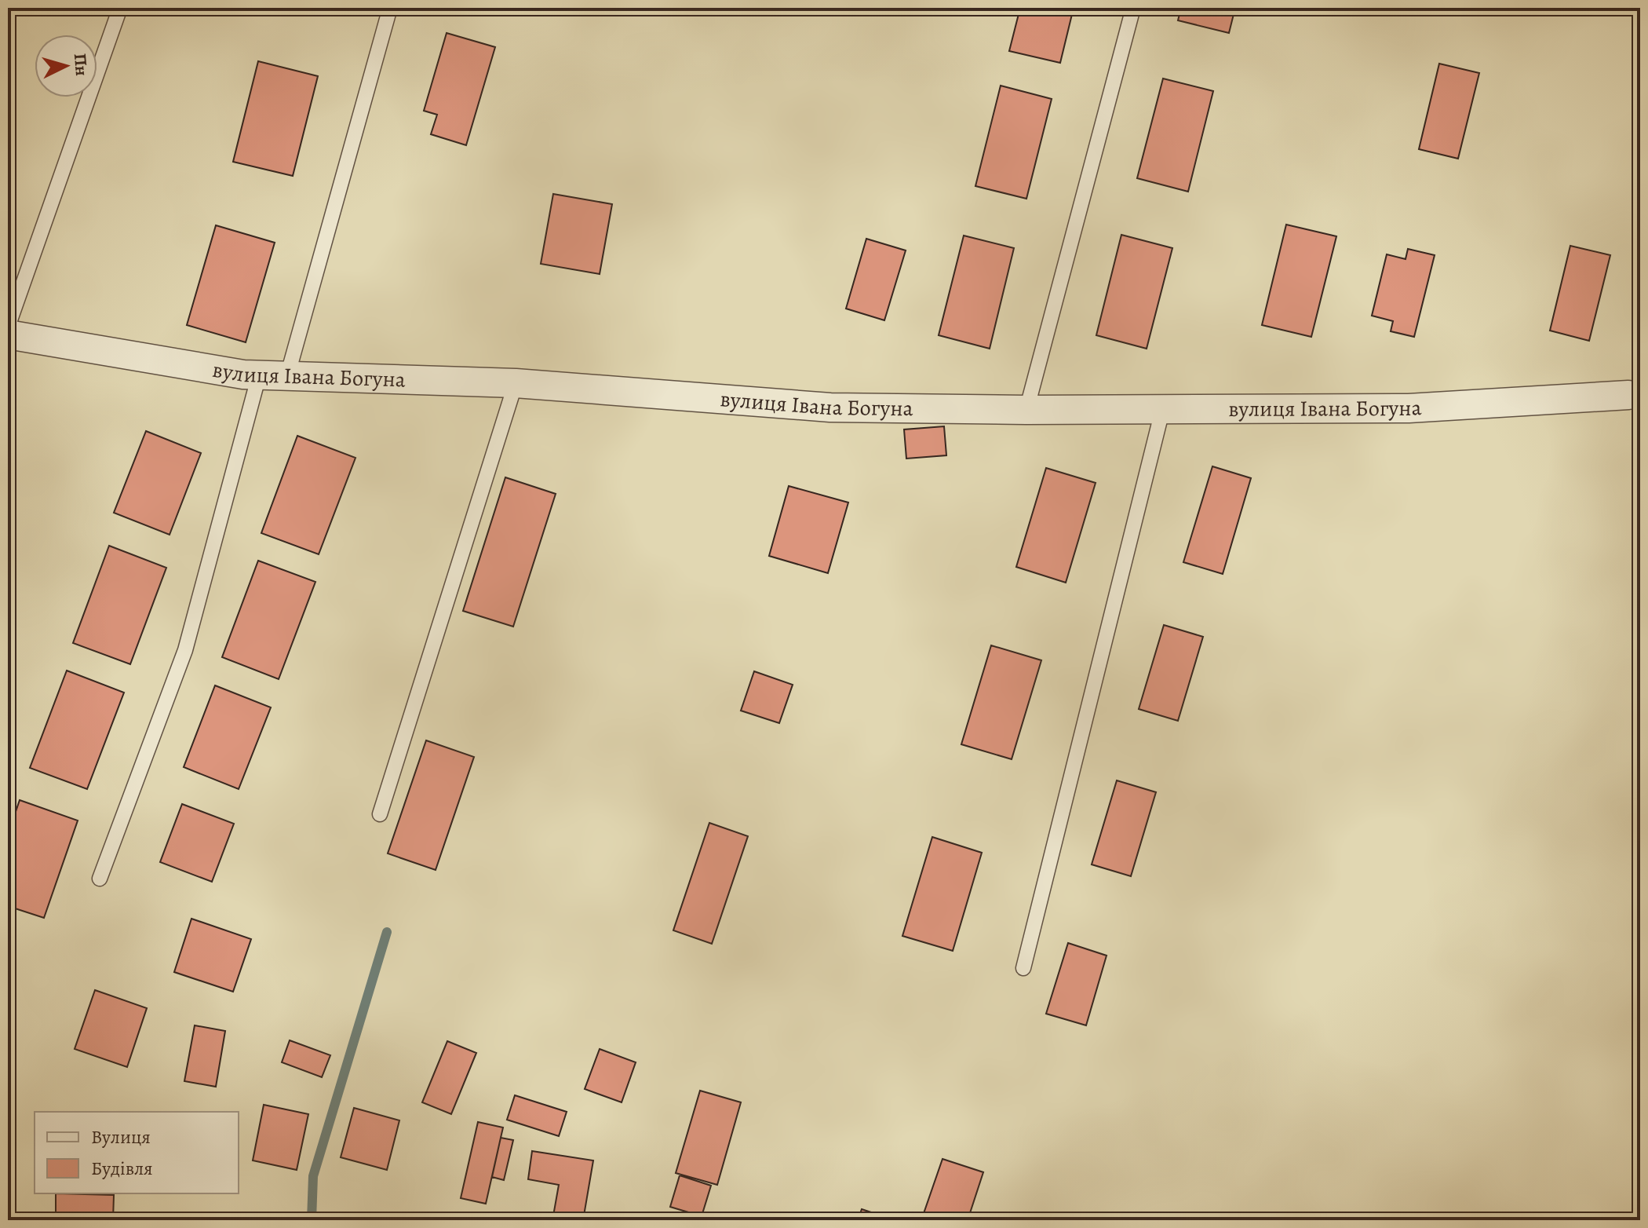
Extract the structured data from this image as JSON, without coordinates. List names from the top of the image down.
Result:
{
  "streets": {
    "street": ["вулиця Івана Богуна"]
  },
  "legend": ["Вулиця", "Будівля"],
  "north": "right"
}
